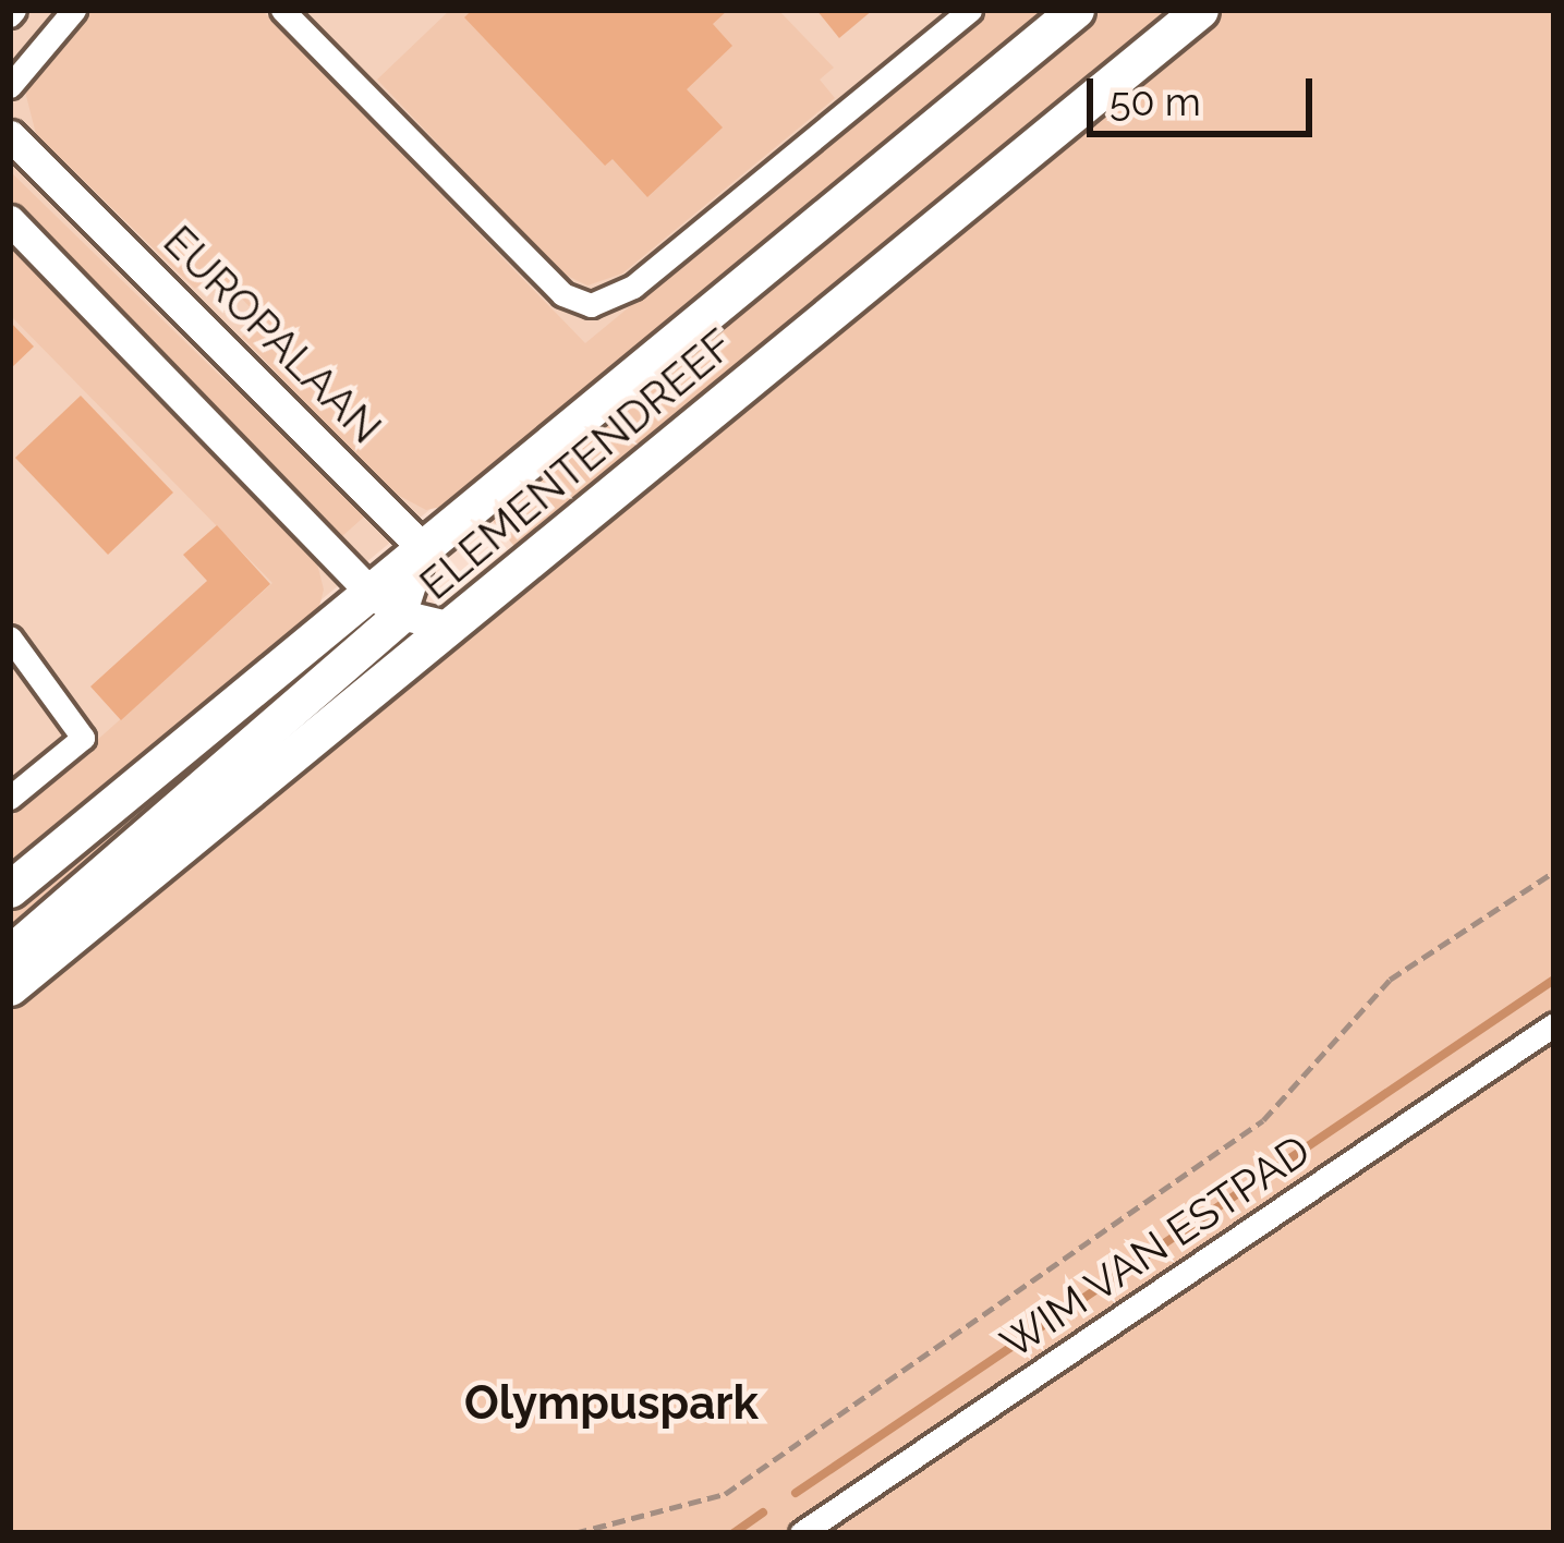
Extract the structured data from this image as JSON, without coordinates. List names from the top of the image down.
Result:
{
  "streets": {
    "main road": ["ELEMENTENDREEF"],
    "street": ["EUROPALAAN", "WIM VAN ESTPAD"]
  },
  "crossings": [
    ["EUROPALAAN", "ELEMENTENDREEF"]
  ],
  "districts": ["Olympuspark"],
  "scale_bar": "50 m"
}
